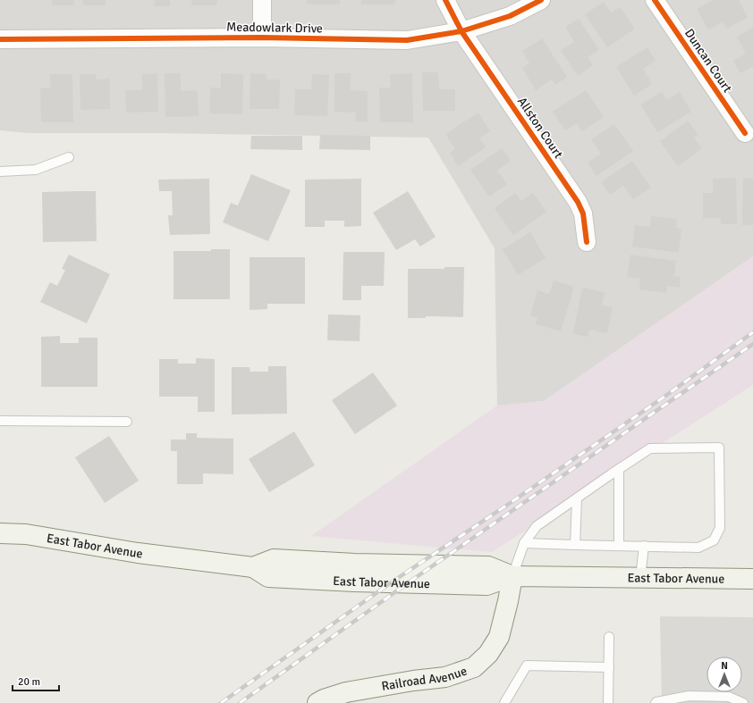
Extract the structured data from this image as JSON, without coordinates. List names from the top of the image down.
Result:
{
  "streets": {
    "main road": ["East Tabor Avenue", "Railroad Avenue"],
    "street": ["Meadowlark Drive", "Duncan Court", "Allston Court"]
  },
  "crossings": [
    ["Meadowlark Drive", "Allston Court"],
    ["East Tabor Avenue", "Railroad Avenue"]
  ],
  "scale_bar": "20 m",
  "north": "top"
}
